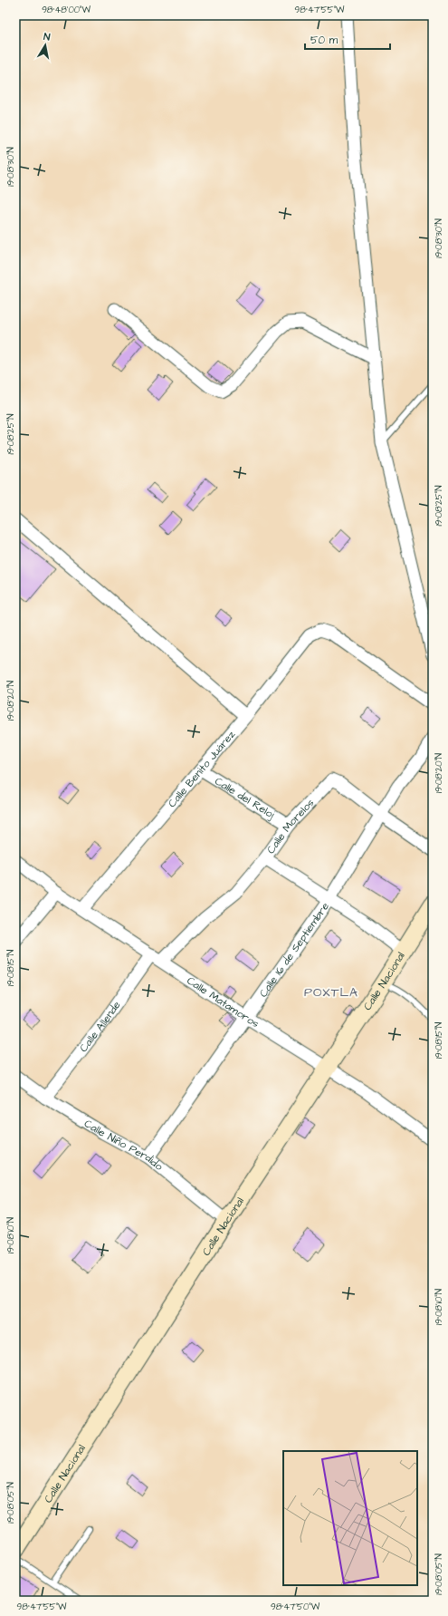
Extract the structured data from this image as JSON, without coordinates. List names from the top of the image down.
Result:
{
  "streets": {
    "street": [
      "Calle Benito Juárez",
      "Calle del Reloj",
      "Calle Morelos",
      "Calle 16 de Septiembre",
      "Calle Nacional",
      "Calle Matamoros",
      "Calle Allende",
      "Calle Niño Perdido"
    ]
  },
  "crossings": [
    ["Calle Benito Juárez", "Calle del Reloj"],
    ["Calle Benito Juárez", "Calle Matamoros"],
    ["Calle del Reloj", "Calle Morelos"],
    ["Calle Morelos", "Calle 16 de Septiembre"],
    ["Calle Morelos", "Calle Matamoros"],
    ["Calle 16 de Septiembre", "Calle Matamoros"],
    ["Calle 16 de Septiembre", "Calle Niño Perdido"],
    ["Calle Nacional", "Calle Matamoros"],
    ["Calle Nacional", "Calle Niño Perdido"],
    ["Calle Matamoros", "Calle Allende"],
    ["Calle Allende", "Calle Niño Perdido"]
  ],
  "districts": ["POXTLA"],
  "scale_bar": "50 m",
  "north": "top",
  "coordinates": [
    "98°48'00\"W",
    "98°47'55\"W",
    "19°08'30\"N",
    "19°08'25\"N",
    "19°08'20\"N",
    "19°08'15\"N",
    "19°08'10\"N",
    "19°08'05\"N",
    "98°47'50\"W"
  ]
}
